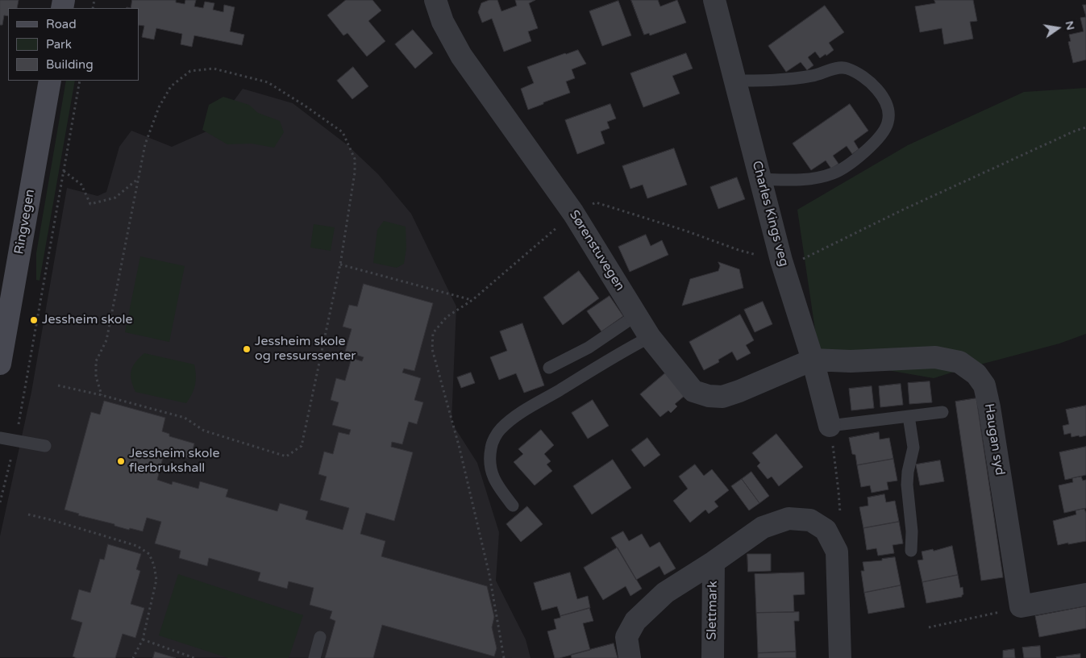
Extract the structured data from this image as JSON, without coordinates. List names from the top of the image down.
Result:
{
  "streets": {
    "main road": ["Ringvegen"],
    "street": [
      "Charles Kings veg",
      "Sørenstuvegen",
      "Haugan syd",
      "Slettmark"
    ]
  },
  "crossings": [
    ["Charles Kings veg", "Sørenstuvegen"],
    ["Charles Kings veg", "Haugan syd"],
    ["Sørenstuvegen", "Haugan syd"]
  ],
  "places": ["Jessheim skole", "Jessheim skole og ressurssenter", "Jessheim skole flerbrukshall"],
  "legend": ["Road", "Park", "Building"],
  "north": "right"
}
